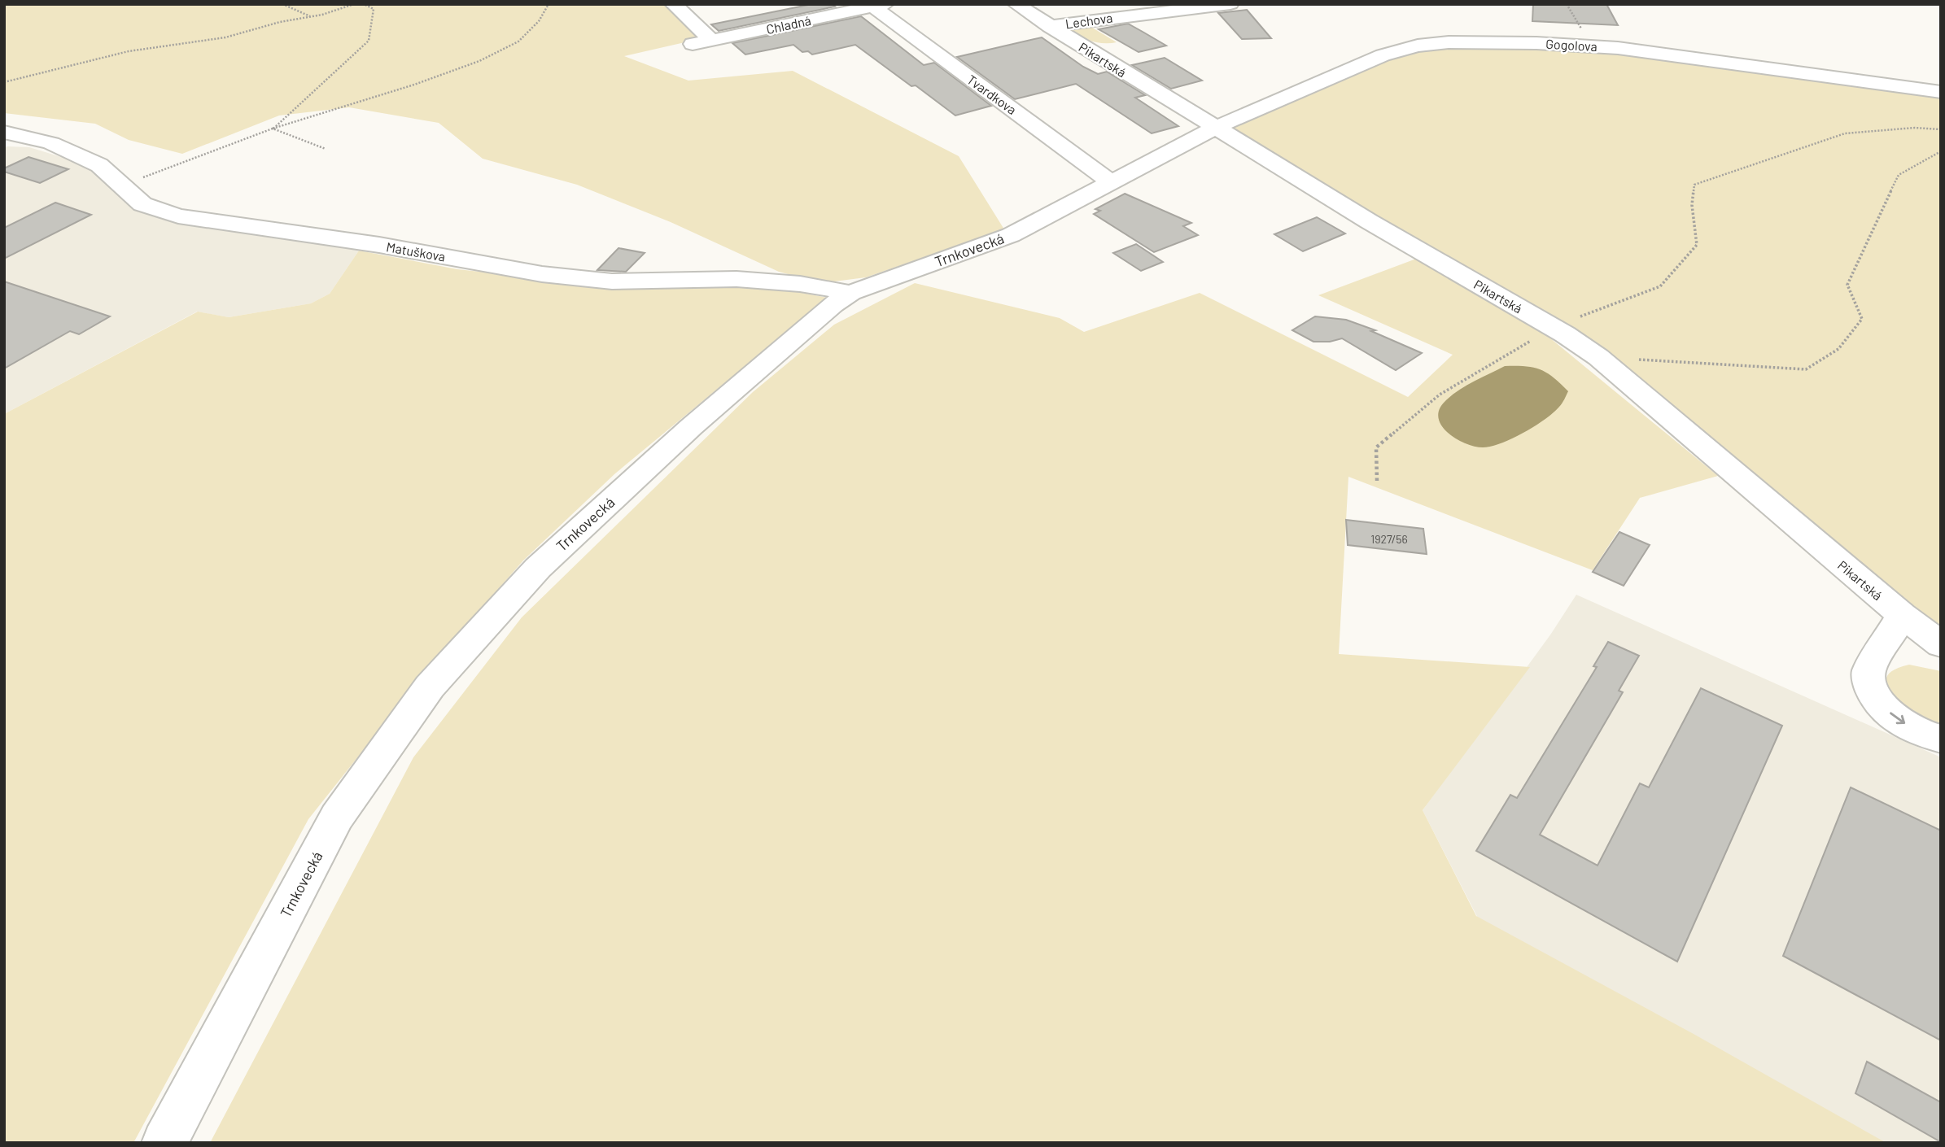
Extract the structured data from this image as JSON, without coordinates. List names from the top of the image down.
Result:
{
  "streets": {
    "street": [
      "Lechova",
      "Chladná",
      "Gogolova",
      "Pikartská",
      "Tvardkova",
      "Trnkovecká",
      "Matuškova"
    ]
  },
  "crossings": [
    ["Lechova", "Pikartská"],
    ["Chladná", "Tvardkova"],
    ["Gogolova", "Pikartská"],
    ["Gogolova", "Trnkovecká"],
    ["Pikartská", "Trnkovecká"],
    ["Tvardkova", "Trnkovecká"],
    ["Trnkovecká", "Matuškova"]
  ],
  "house_numbers": ["1927/56"]
}
